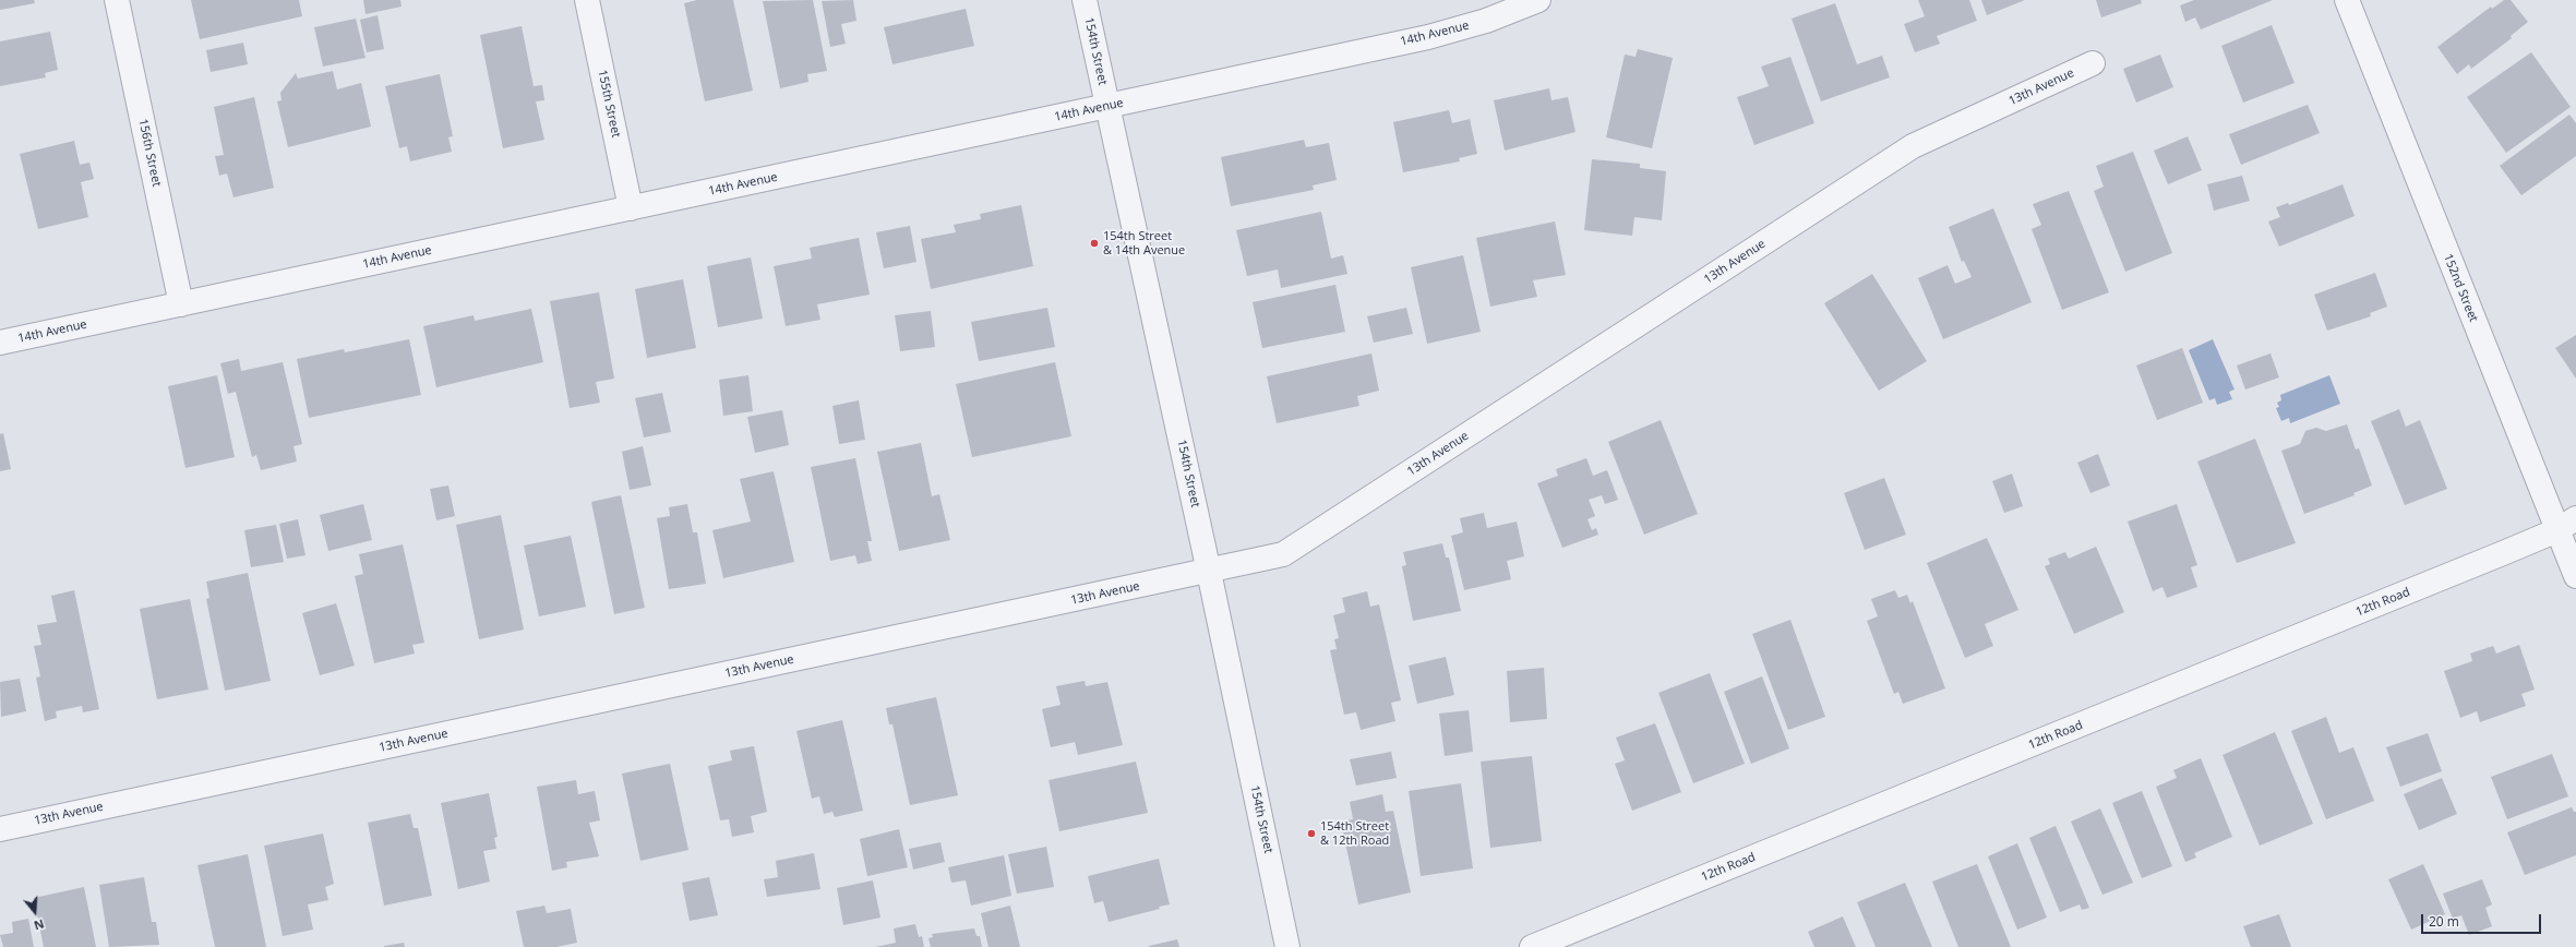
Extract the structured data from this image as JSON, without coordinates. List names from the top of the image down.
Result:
{
  "streets": {
    "street": [
      "14th Avenue",
      "154th Street",
      "13th Avenue",
      "155th Street",
      "156th Street",
      "152nd Street",
      "12th Road"
    ]
  },
  "crossings": [
    ["14th Avenue", "154th Street"],
    ["14th Avenue", "155th Street"],
    ["14th Avenue", "156th Street"],
    ["154th Street", "13th Avenue"],
    ["152nd Street", "12th Road"]
  ],
  "places": ["154th Street & 14th Avenue", "154th Street & 12th Road"],
  "scale_bar": "20 m",
  "north": "bottom"
}
